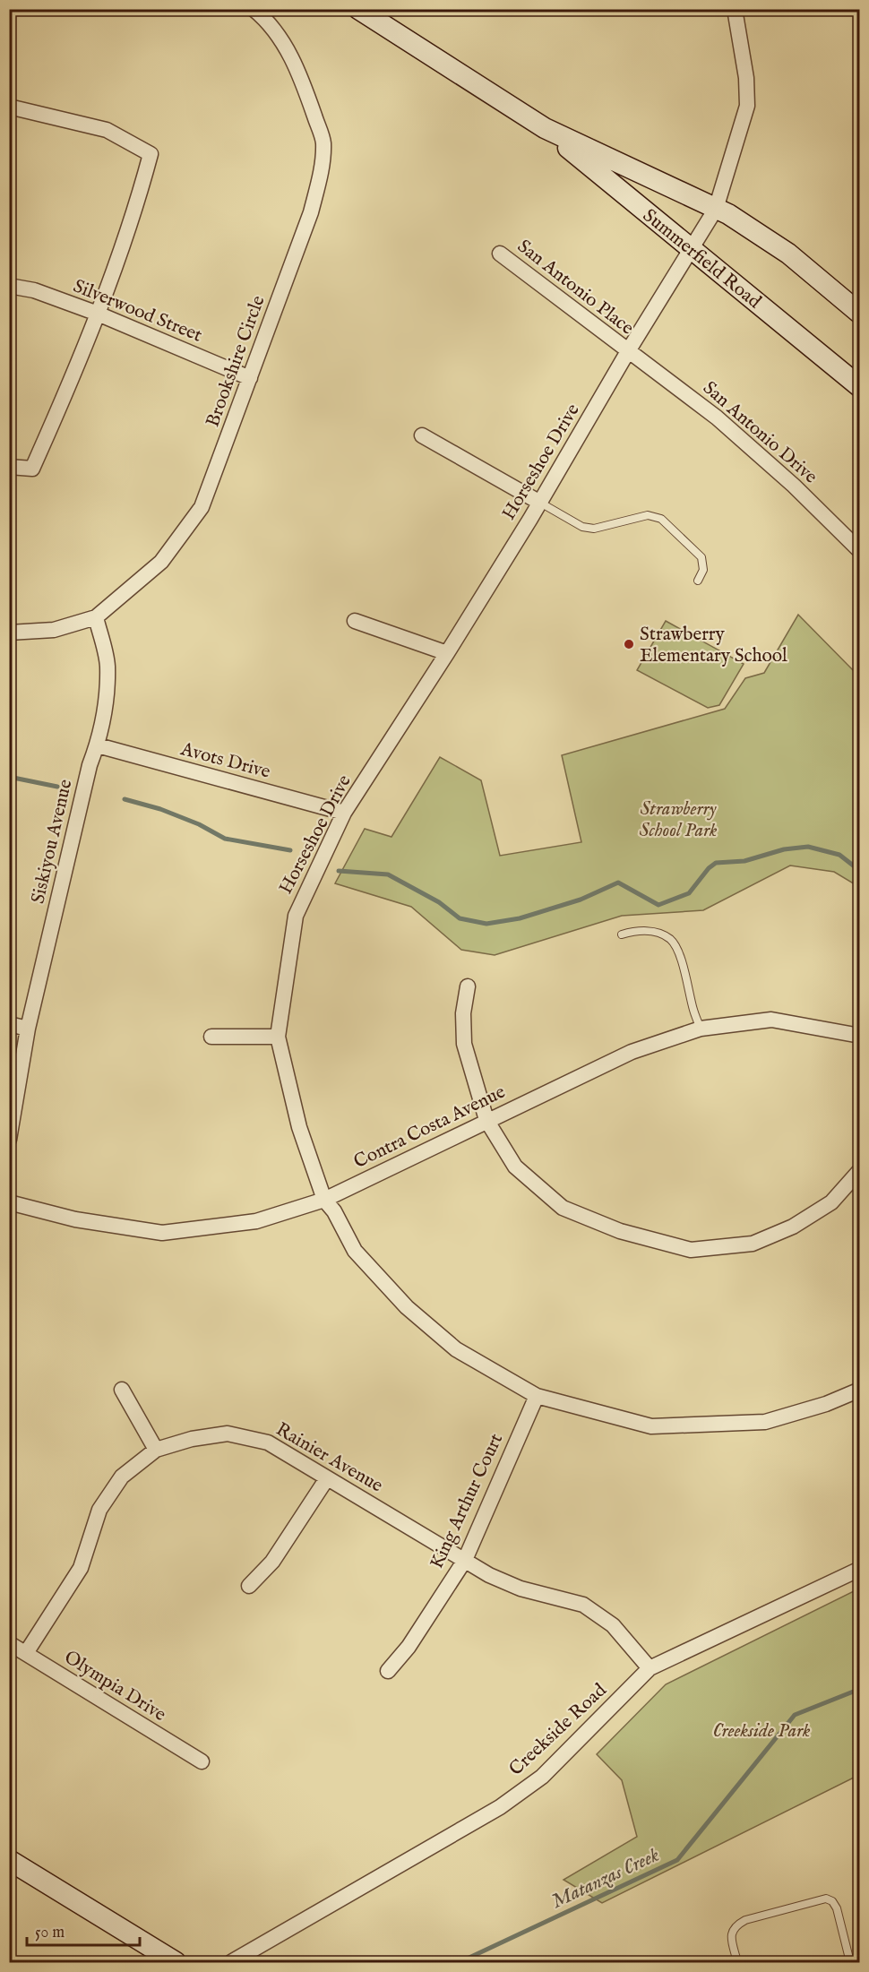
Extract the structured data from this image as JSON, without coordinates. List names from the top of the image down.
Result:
{
  "streets": {
    "street": [
      "Summerfield Road",
      "San Antonio Place",
      "Silverwood Street",
      "Brookshire Circle",
      "San Antonio Drive",
      "Horseshoe Drive",
      "Avots Drive",
      "Siskiyou Avenue",
      "Contra Costa Avenue",
      "Rainier Avenue",
      "King Arthur Court",
      "Olympia Drive",
      "Creekside Road"
    ]
  },
  "crossings": [
    ["Summerfield Road", "Horseshoe Drive"],
    ["San Antonio Place", "San Antonio Drive"],
    ["San Antonio Place", "Horseshoe Drive"],
    ["Silverwood Street", "Brookshire Circle"],
    ["Brookshire Circle", "Siskiyou Avenue"],
    ["San Antonio Drive", "Horseshoe Drive"],
    ["Horseshoe Drive", "Avots Drive"],
    ["Horseshoe Drive", "Contra Costa Avenue"],
    ["Horseshoe Drive", "King Arthur Court"],
    ["Avots Drive", "Siskiyou Avenue"],
    ["Rainier Avenue", "King Arthur Court"],
    ["Rainier Avenue", "Olympia Drive"],
    ["Rainier Avenue", "Creekside Road"]
  ],
  "water": ["Matanzas Creek"],
  "parks": ["Strawberry School Park", "Creekside Park"],
  "places": ["Strawberry Elementary School"],
  "scale_bar": "50 m"
}
